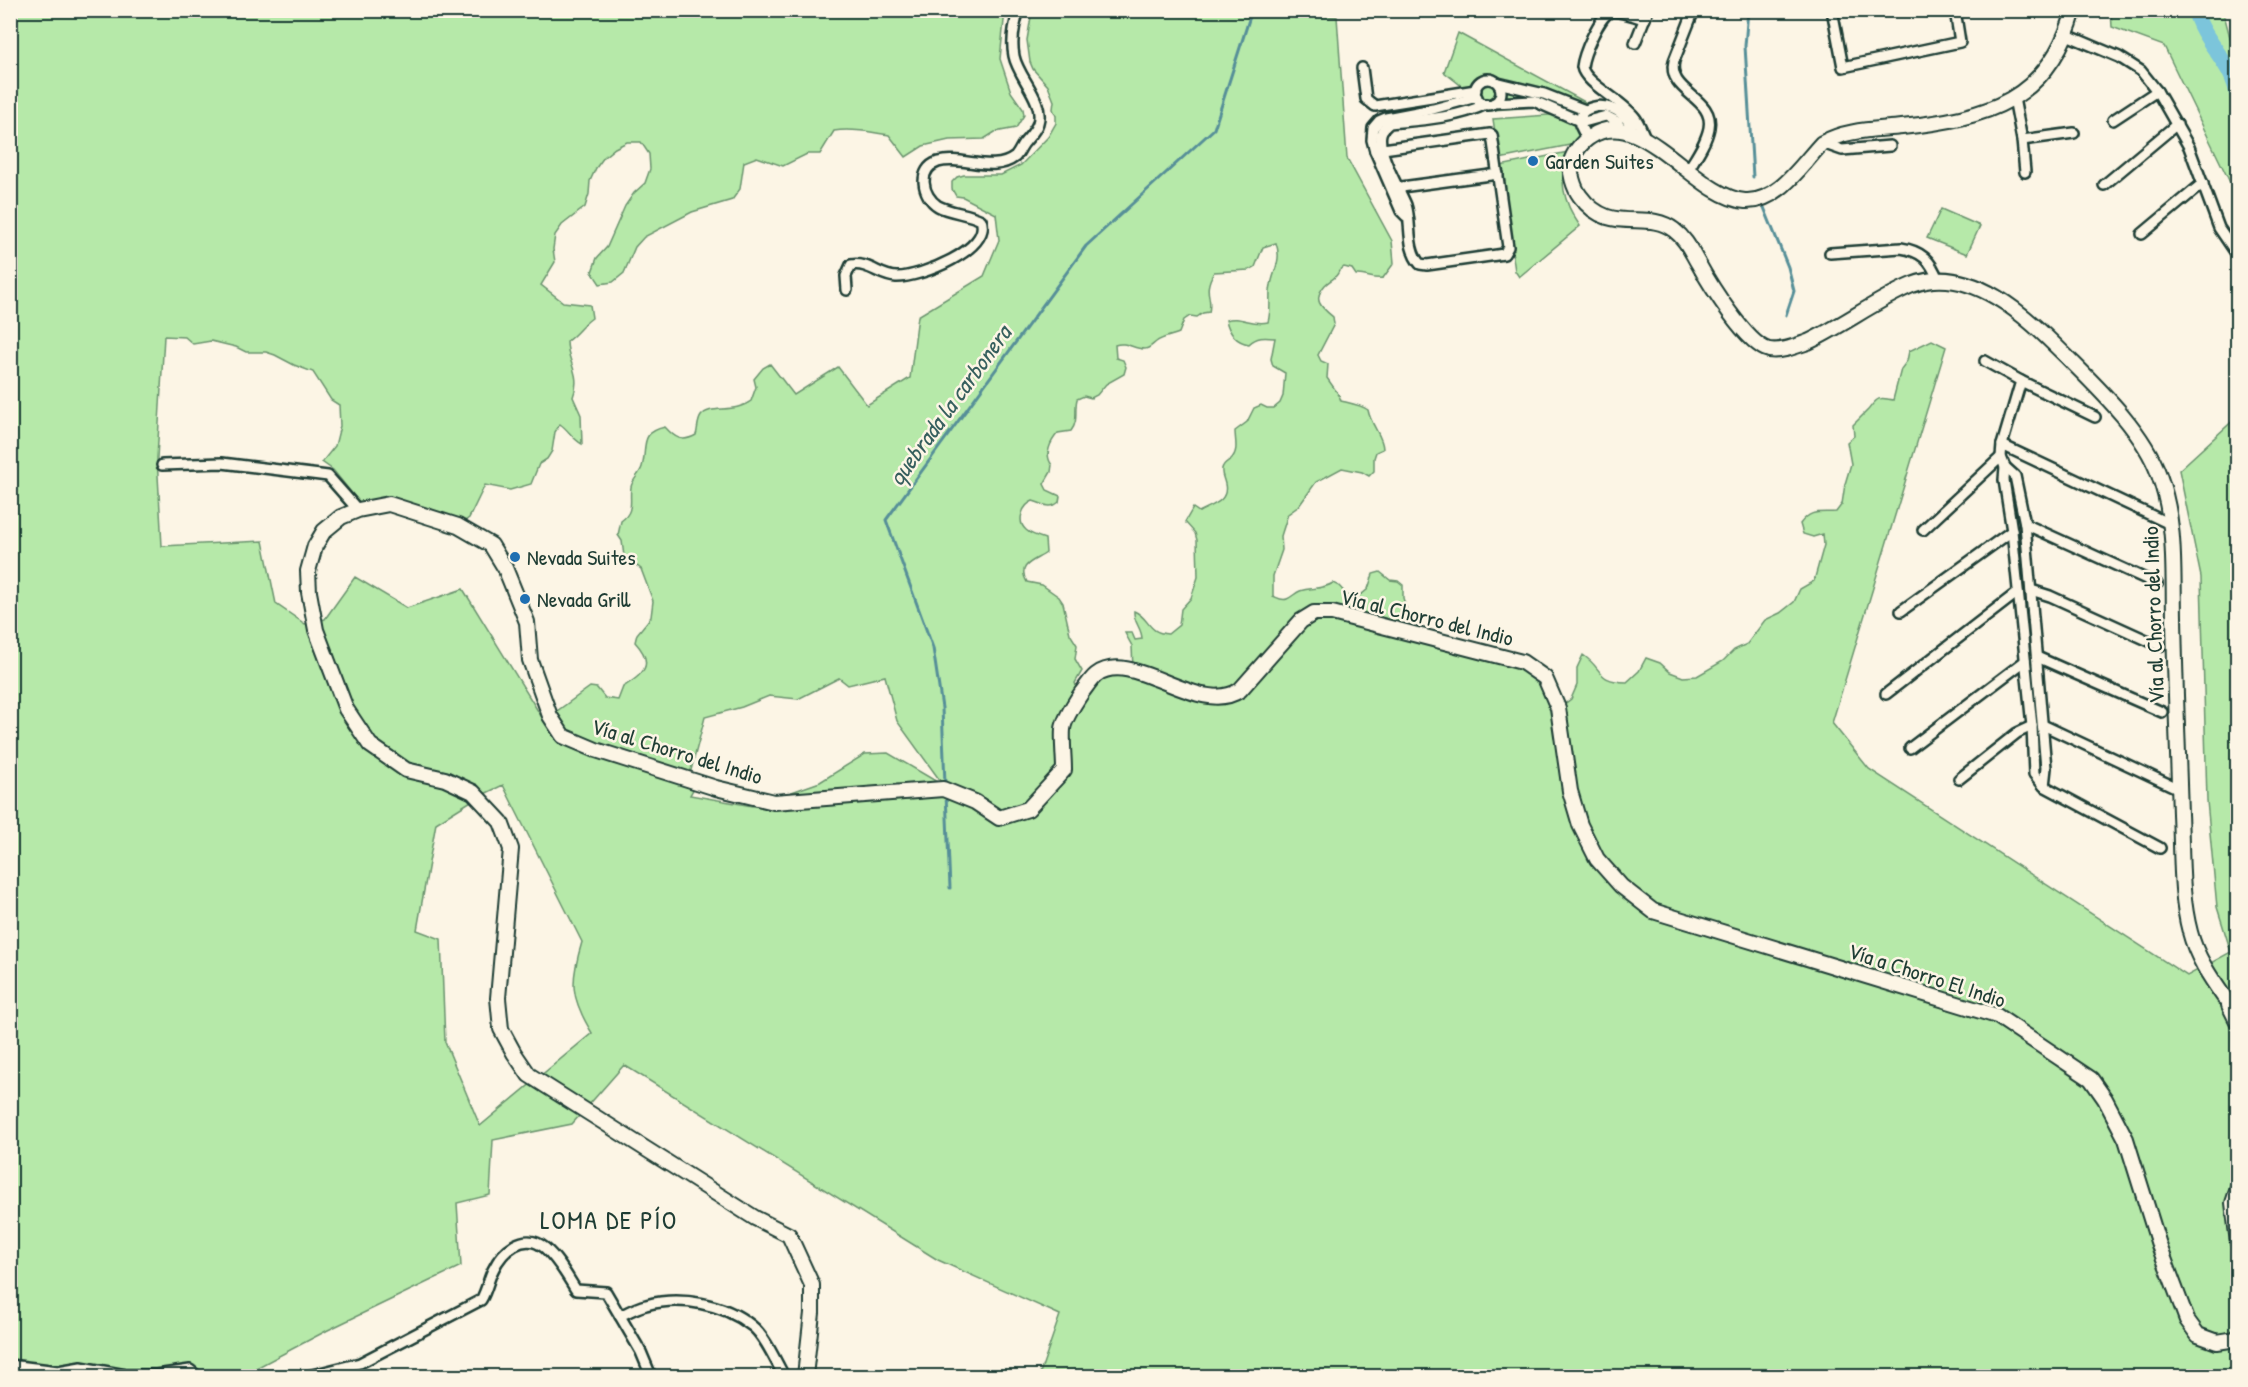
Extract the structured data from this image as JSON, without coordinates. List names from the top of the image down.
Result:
{
  "streets": {
    "street": ["Vía al Chorro del Indio", "Vía a Chorro El Indio"]
  },
  "crossings": [
    ["Vía al Chorro del Indio", "Vía a Chorro El Indio"]
  ],
  "districts": ["LOMA DE PÍO"],
  "water": ["quebrada la carbonera"],
  "places": ["Garden Suites", "Nevada Suites", "Nevada Grill"]
}
